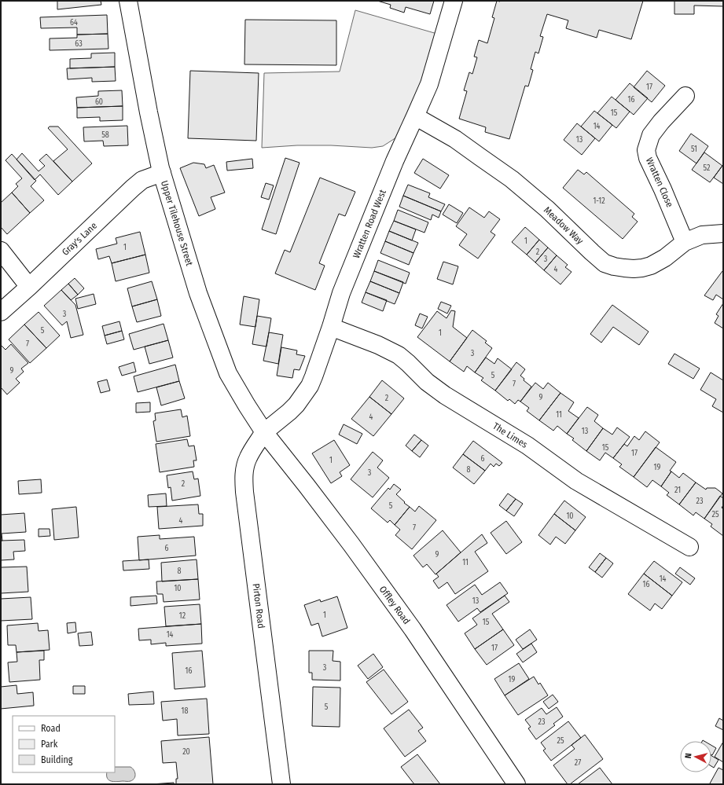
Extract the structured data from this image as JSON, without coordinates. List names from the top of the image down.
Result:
{
  "streets": {
    "street": [
      "Wratten Close",
      "Upper Tilehouse Street",
      "Wratten Road West",
      "Meadow Way",
      "Gray's Lane",
      "The Limes",
      "Offley Road",
      "Pirton Road"
    ]
  },
  "crossings": [
    ["Wratten Close", "Meadow Way"],
    ["Upper Tilehouse Street", "Wratten Road West"],
    ["Upper Tilehouse Street", "Gray's Lane"],
    ["Upper Tilehouse Street", "Offley Road"],
    ["Upper Tilehouse Street", "Pirton Road"],
    ["Wratten Road West", "Meadow Way"],
    ["Wratten Road West", "The Limes"],
    ["Wratten Road West", "Offley Road"],
    ["Wratten Road West", "Pirton Road"],
    ["Offley Road", "Pirton Road"]
  ],
  "house_numbers": [
    "64",
    "63",
    "17",
    "16",
    "60",
    "15",
    "14",
    "58",
    "13",
    "51",
    "52",
    "1-12",
    "1",
    "1",
    "2",
    "3",
    "4",
    "3",
    "5",
    "1",
    "7",
    "3",
    "9",
    "5",
    "7",
    "9",
    "2",
    "11",
    "4",
    "13",
    "15",
    "17",
    "6",
    "1",
    "19",
    "8",
    "3",
    "2",
    "21",
    "23",
    "5",
    "25",
    "10",
    "4",
    "7",
    "6",
    "9",
    "11",
    "8",
    "14",
    "16",
    "10",
    "13",
    "1",
    "12",
    "15",
    "14",
    "17",
    "3",
    "16",
    "19",
    "5",
    "18",
    "23",
    "25",
    "20",
    "27"
  ],
  "legend": ["Road", "Park", "Building"],
  "north": "left"
}
